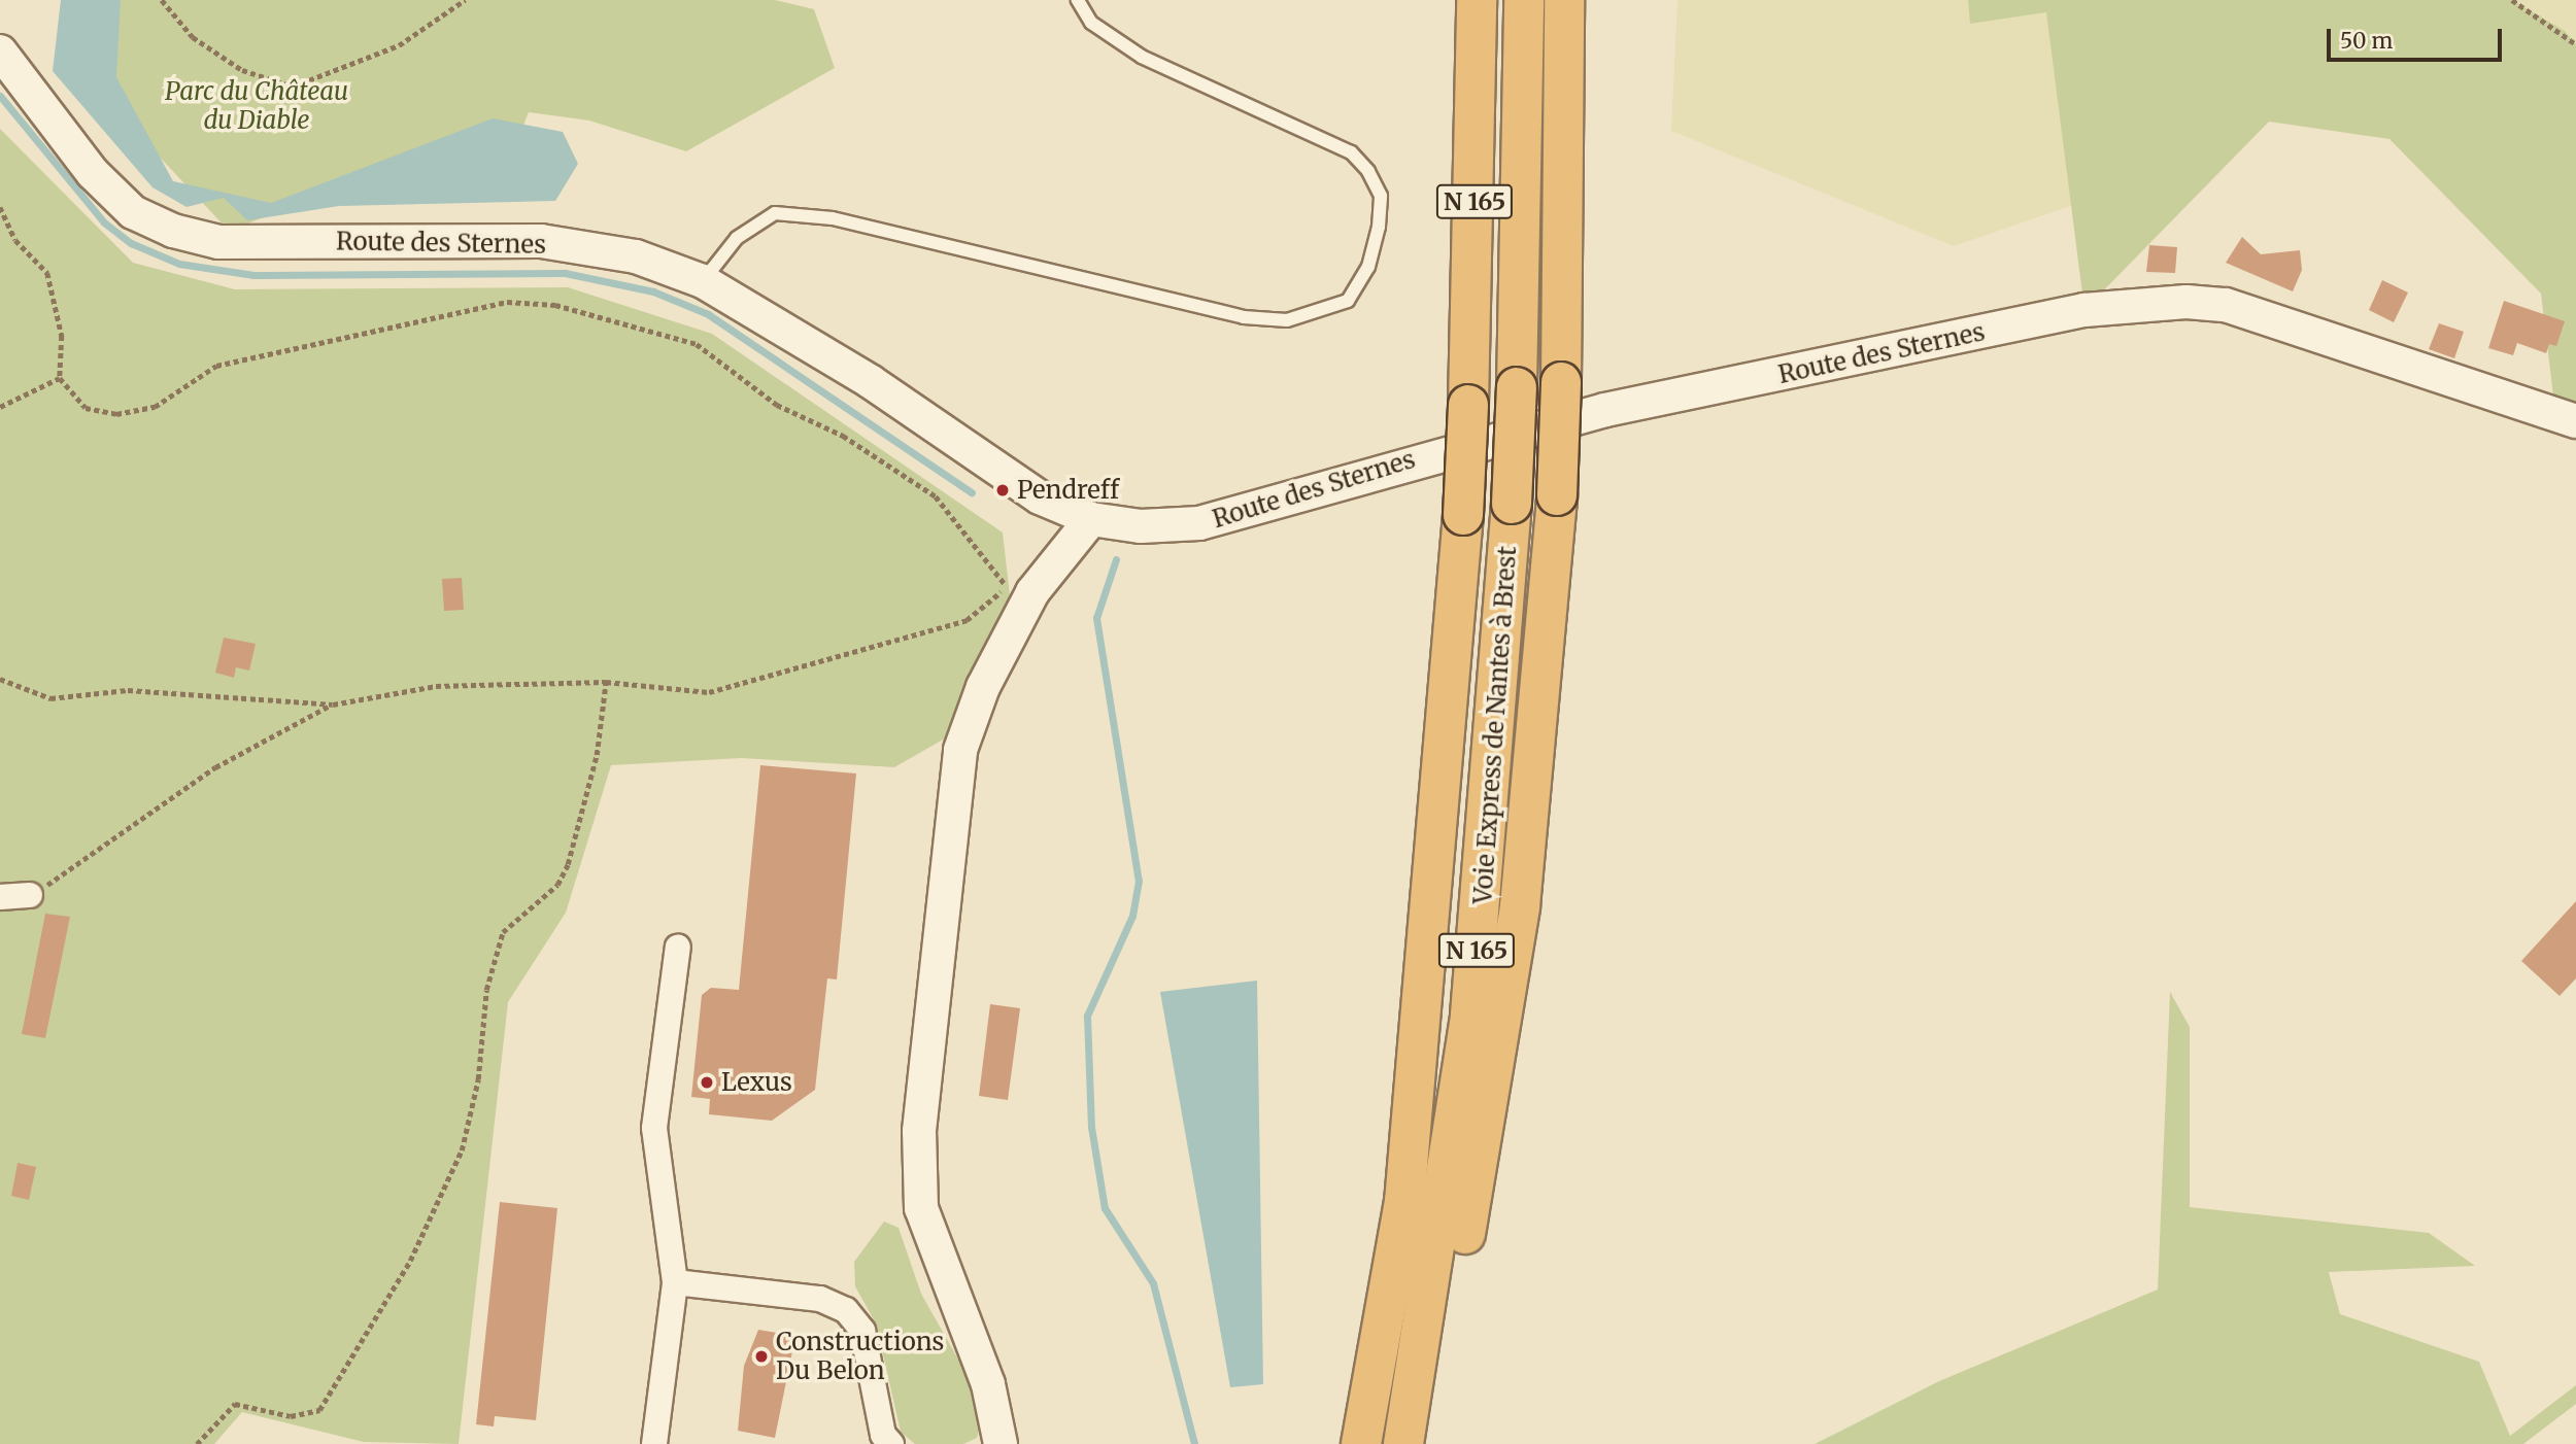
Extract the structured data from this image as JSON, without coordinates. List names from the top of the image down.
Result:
{
  "streets": {
    "highway": ["N 165", "Voie Express de Nantes à Brest"],
    "street": ["Route des Sternes"]
  },
  "parks": ["Parc du Château du Diable"],
  "places": ["Pendreff", "Lexus", "Constructions Du Belon"],
  "scale_bar": "50 m"
}
